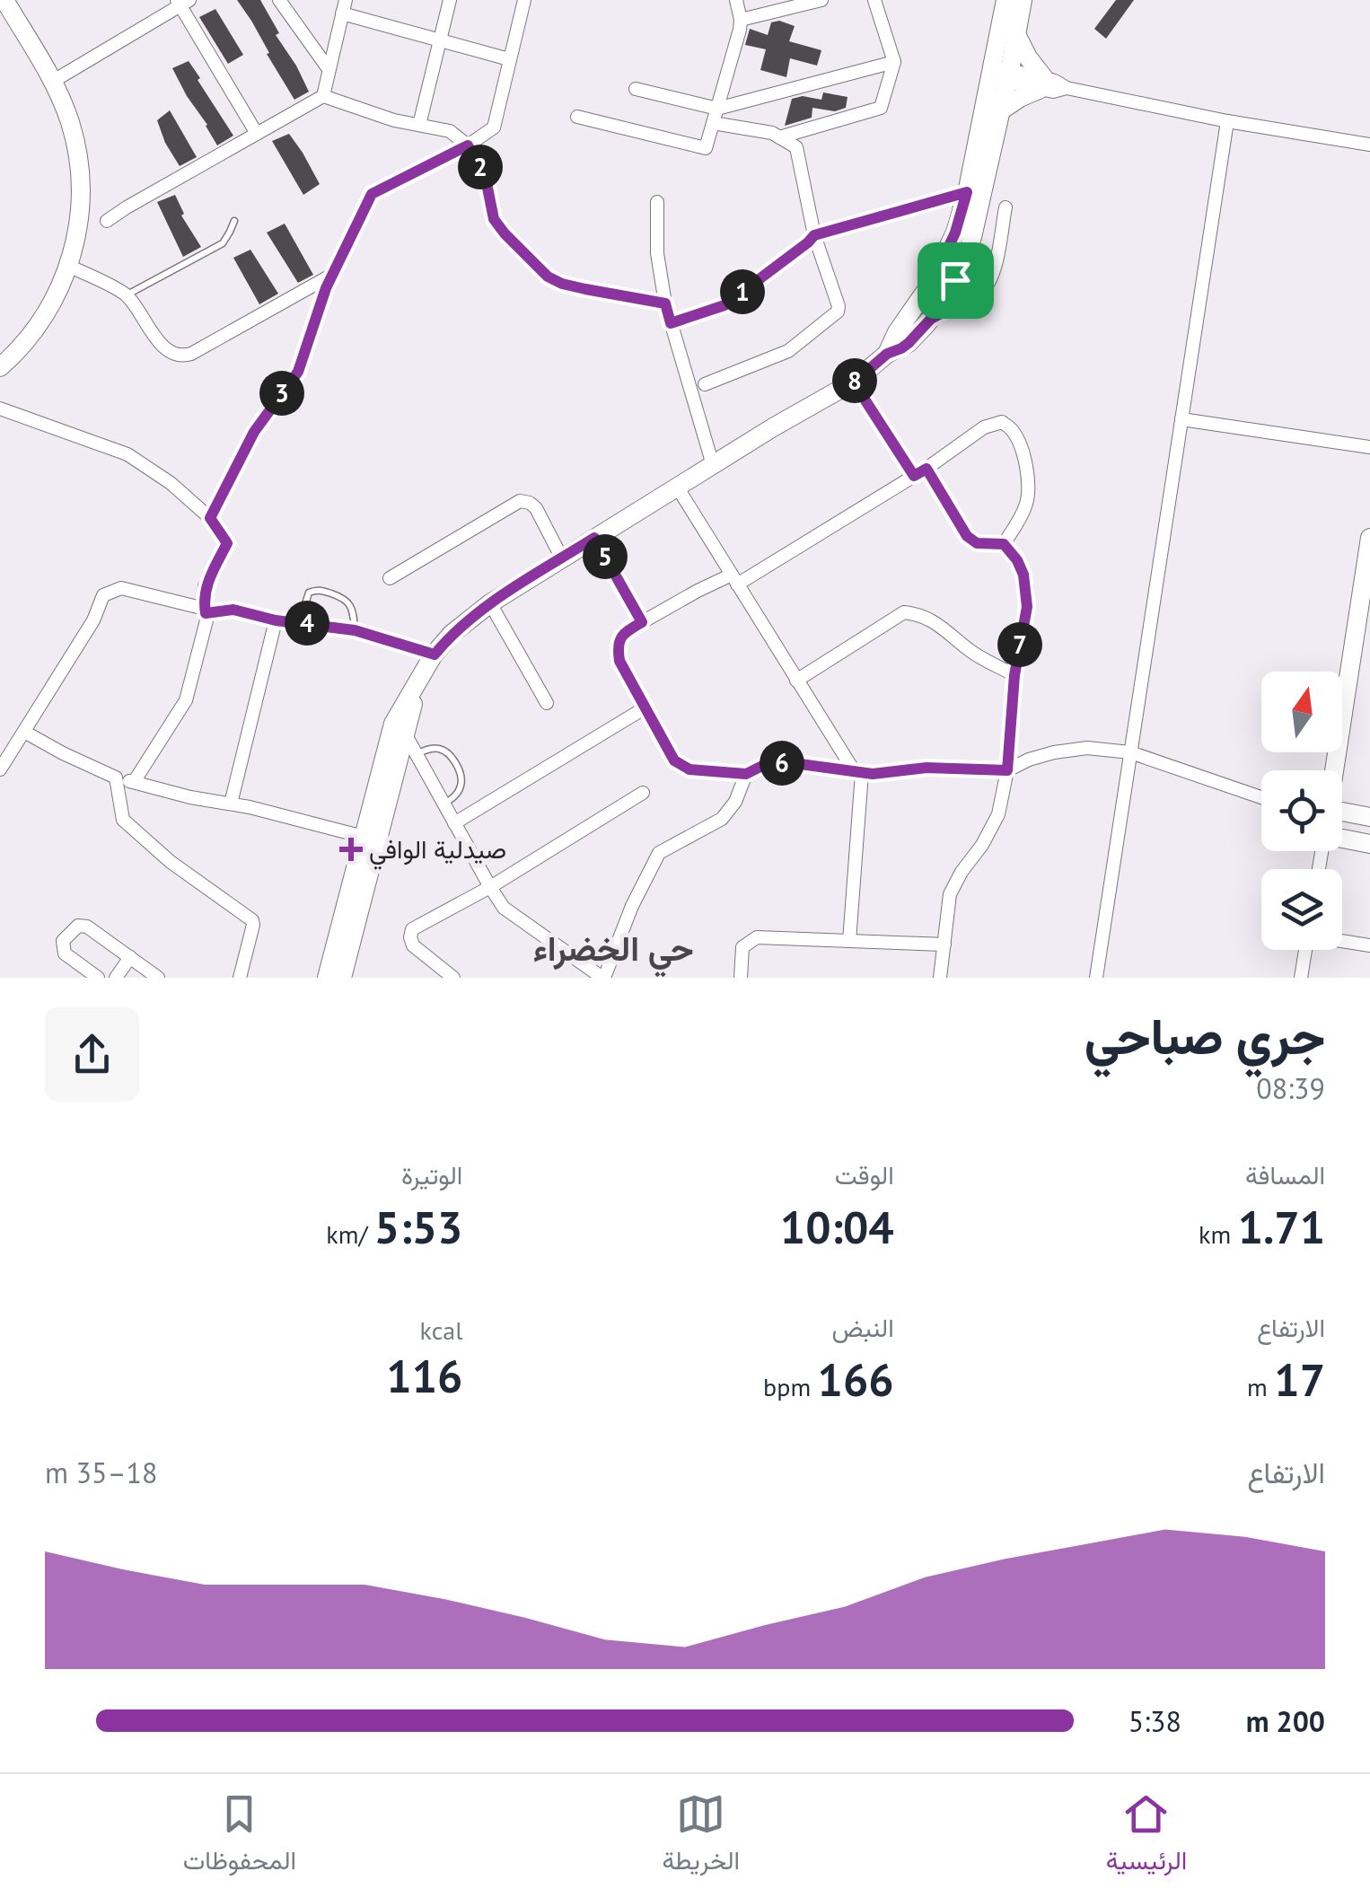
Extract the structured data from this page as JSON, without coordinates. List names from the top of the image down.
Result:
{
  "districts": ["حي الخضراء"],
  "places": {
    "health": ["صيدلية الوافي"]
  },
  "north": "top",
  "page": {
    "pins": [
      "2",
      "1",
      "8",
      "3",
      "5",
      "4",
      "7",
      "6"
    ],
    "heading": ["جري صباحي", "08:39"],
    "stats": [
      ["المسافة", "1.71 km"],
      ["الوقت", "10:04"],
      ["الوتيرة", "5:53 /km"],
      ["الارتفاع", "17 m"],
      ["النبض", "166 bpm"],
      ["kcal", "116"]
    ],
    "chart": ["الارتفاع", "18–35 m"],
    "list": [
      {
        "name": "200 m",
        "note": "5:38"
      }
    ],
    "tabs": ["الرئيسية", "الخريطة", "المحفوظات"]
  }
}
